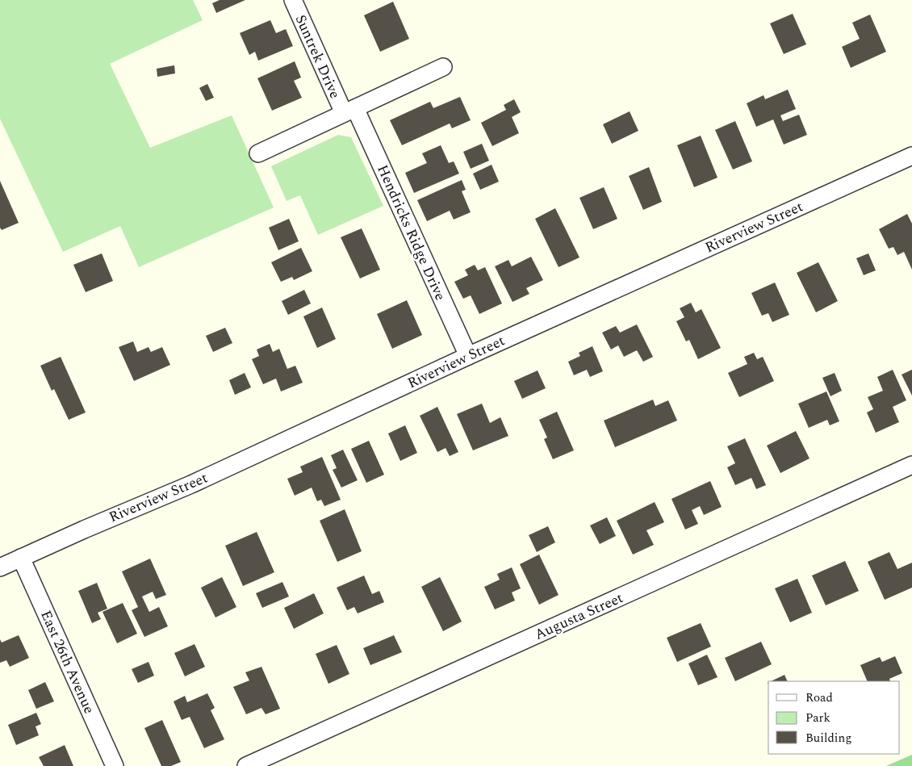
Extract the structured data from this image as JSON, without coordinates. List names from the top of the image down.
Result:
{
  "streets": {
    "street": [
      "Suntrek Drive",
      "Riverview Street",
      "Hendricks Ridge Drive",
      "Augusta Street",
      "East 26th Avenue"
    ]
  },
  "crossings": [
    ["Suntrek Drive", "Hendricks Ridge Drive"],
    ["Riverview Street", "Hendricks Ridge Drive"],
    ["Riverview Street", "East 26th Avenue"]
  ],
  "legend": ["Road", "Park", "Building"]
}
